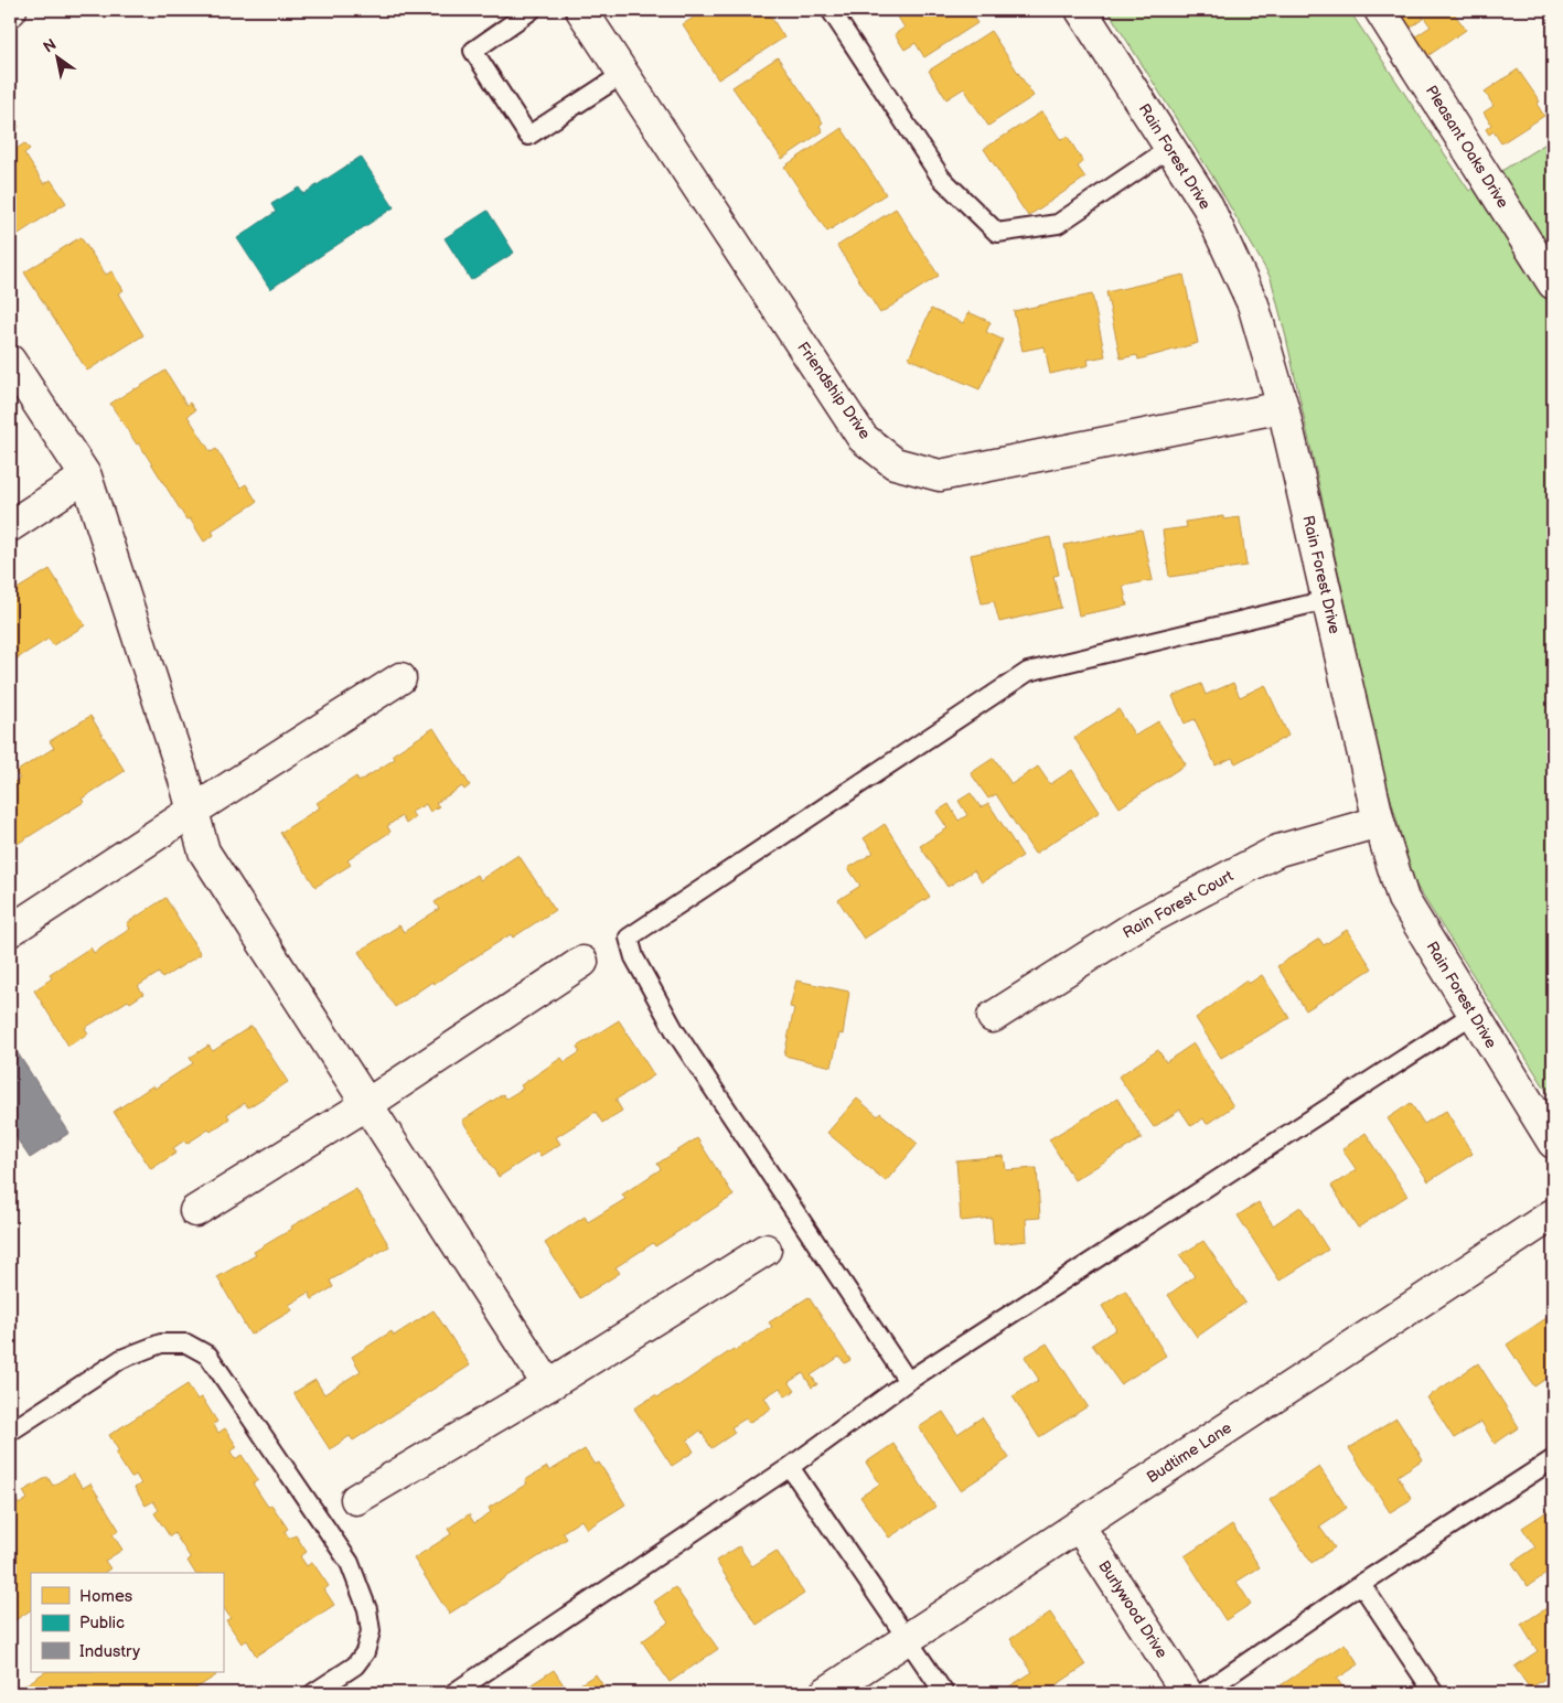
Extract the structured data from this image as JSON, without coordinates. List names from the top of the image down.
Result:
{
  "streets": {
    "street": [
      "Pleasant Oaks Drive",
      "Rain Forest Drive",
      "Friendship Drive",
      "Rain Forest Court",
      "Budtime Lane",
      "Burlywood Drive"
    ]
  },
  "crossings": [
    ["Rain Forest Drive", "Friendship Drive"],
    ["Rain Forest Drive", "Rain Forest Court"],
    ["Budtime Lane", "Burlywood Drive"]
  ],
  "legend": ["Homes", "Public", "Industry"],
  "north": "top left"
}
